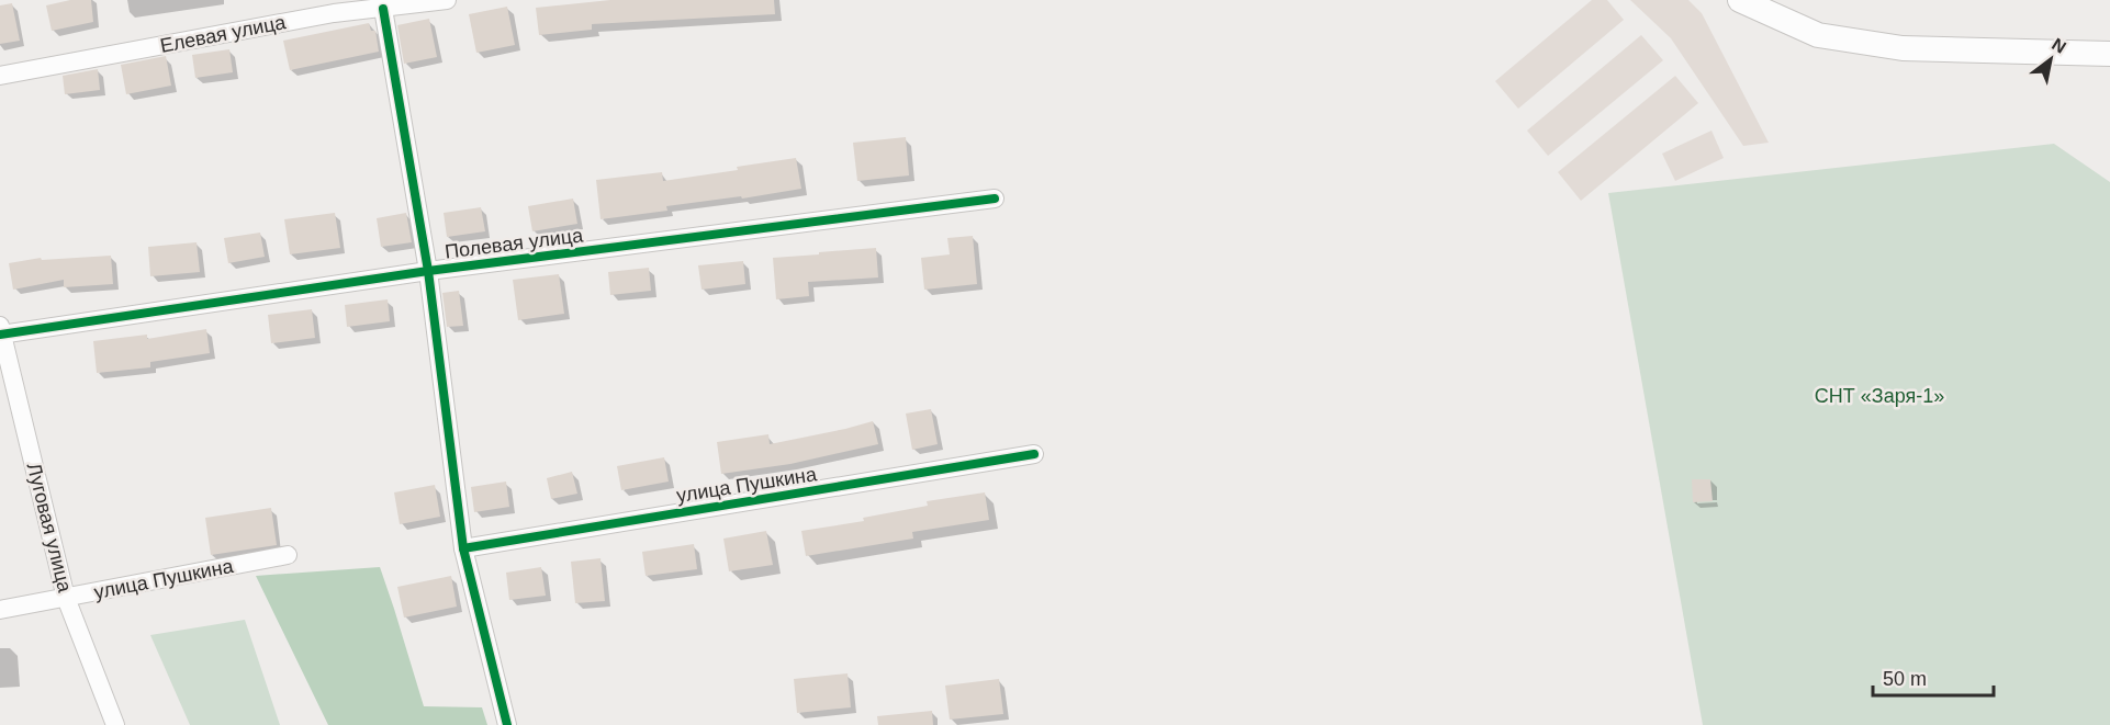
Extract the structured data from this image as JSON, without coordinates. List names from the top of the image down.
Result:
{
  "streets": {
    "street": [
      "Елевая улица",
      "Полевая улица",
      "улица Пушкина",
      "Луговая улица"
    ]
  },
  "crossings": [
    ["Полевая улица", "Луговая улица"],
    ["улица Пушкина", "Луговая улица"]
  ],
  "parks": ["СНТ «Заря-1»"],
  "scale_bar": "50 m",
  "north": "top right"
}
